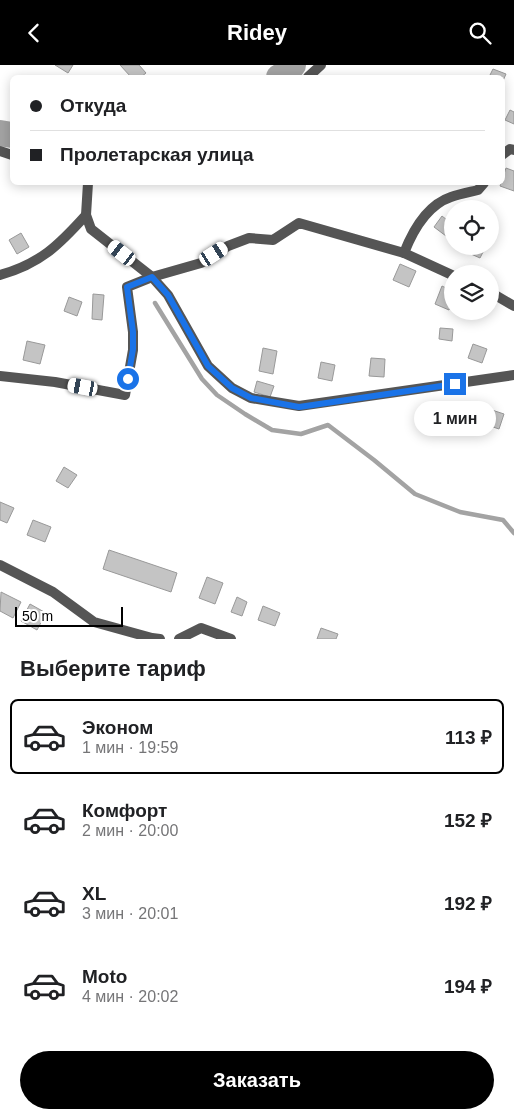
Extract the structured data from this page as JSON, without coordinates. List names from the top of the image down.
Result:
{
  "scale_bar": "50 m",
  "page": {
    "header": "Ridey",
    "banner": ["Откуда", "Пролетарская улица"],
    "bubble": "1 мин",
    "scale": "50 m",
    "heading": "Выберите тариф",
    "list": [
      {
        "name": "Эконом",
        "note": "1 мин · 19:59",
        "value": "113 ₽"
      },
      {
        "name": "Комфорт",
        "note": "2 мин · 20:00",
        "value": "152 ₽"
      },
      {
        "name": "XL",
        "note": "3 мин · 20:01",
        "value": "192 ₽"
      },
      {
        "name": "Moto",
        "note": "4 мин · 20:02",
        "value": "194 ₽"
      }
    ],
    "buttons": "Заказать"
  }
}
